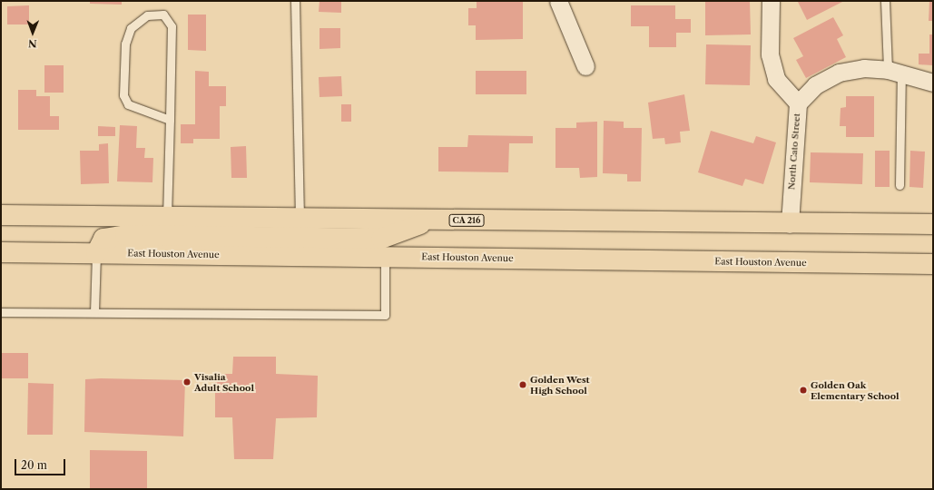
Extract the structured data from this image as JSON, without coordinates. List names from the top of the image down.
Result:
{
  "streets": {
    "main road": ["CA 216", "East Houston Avenue"],
    "street": ["North Cato Street"]
  },
  "crossings": [
    ["North Cato Street", "CA 216"]
  ],
  "places": ["Visalia Adult School", "Golden West High School", "Golden Oak Elementary School"],
  "scale_bar": "20 m",
  "north": "bottom"
}
